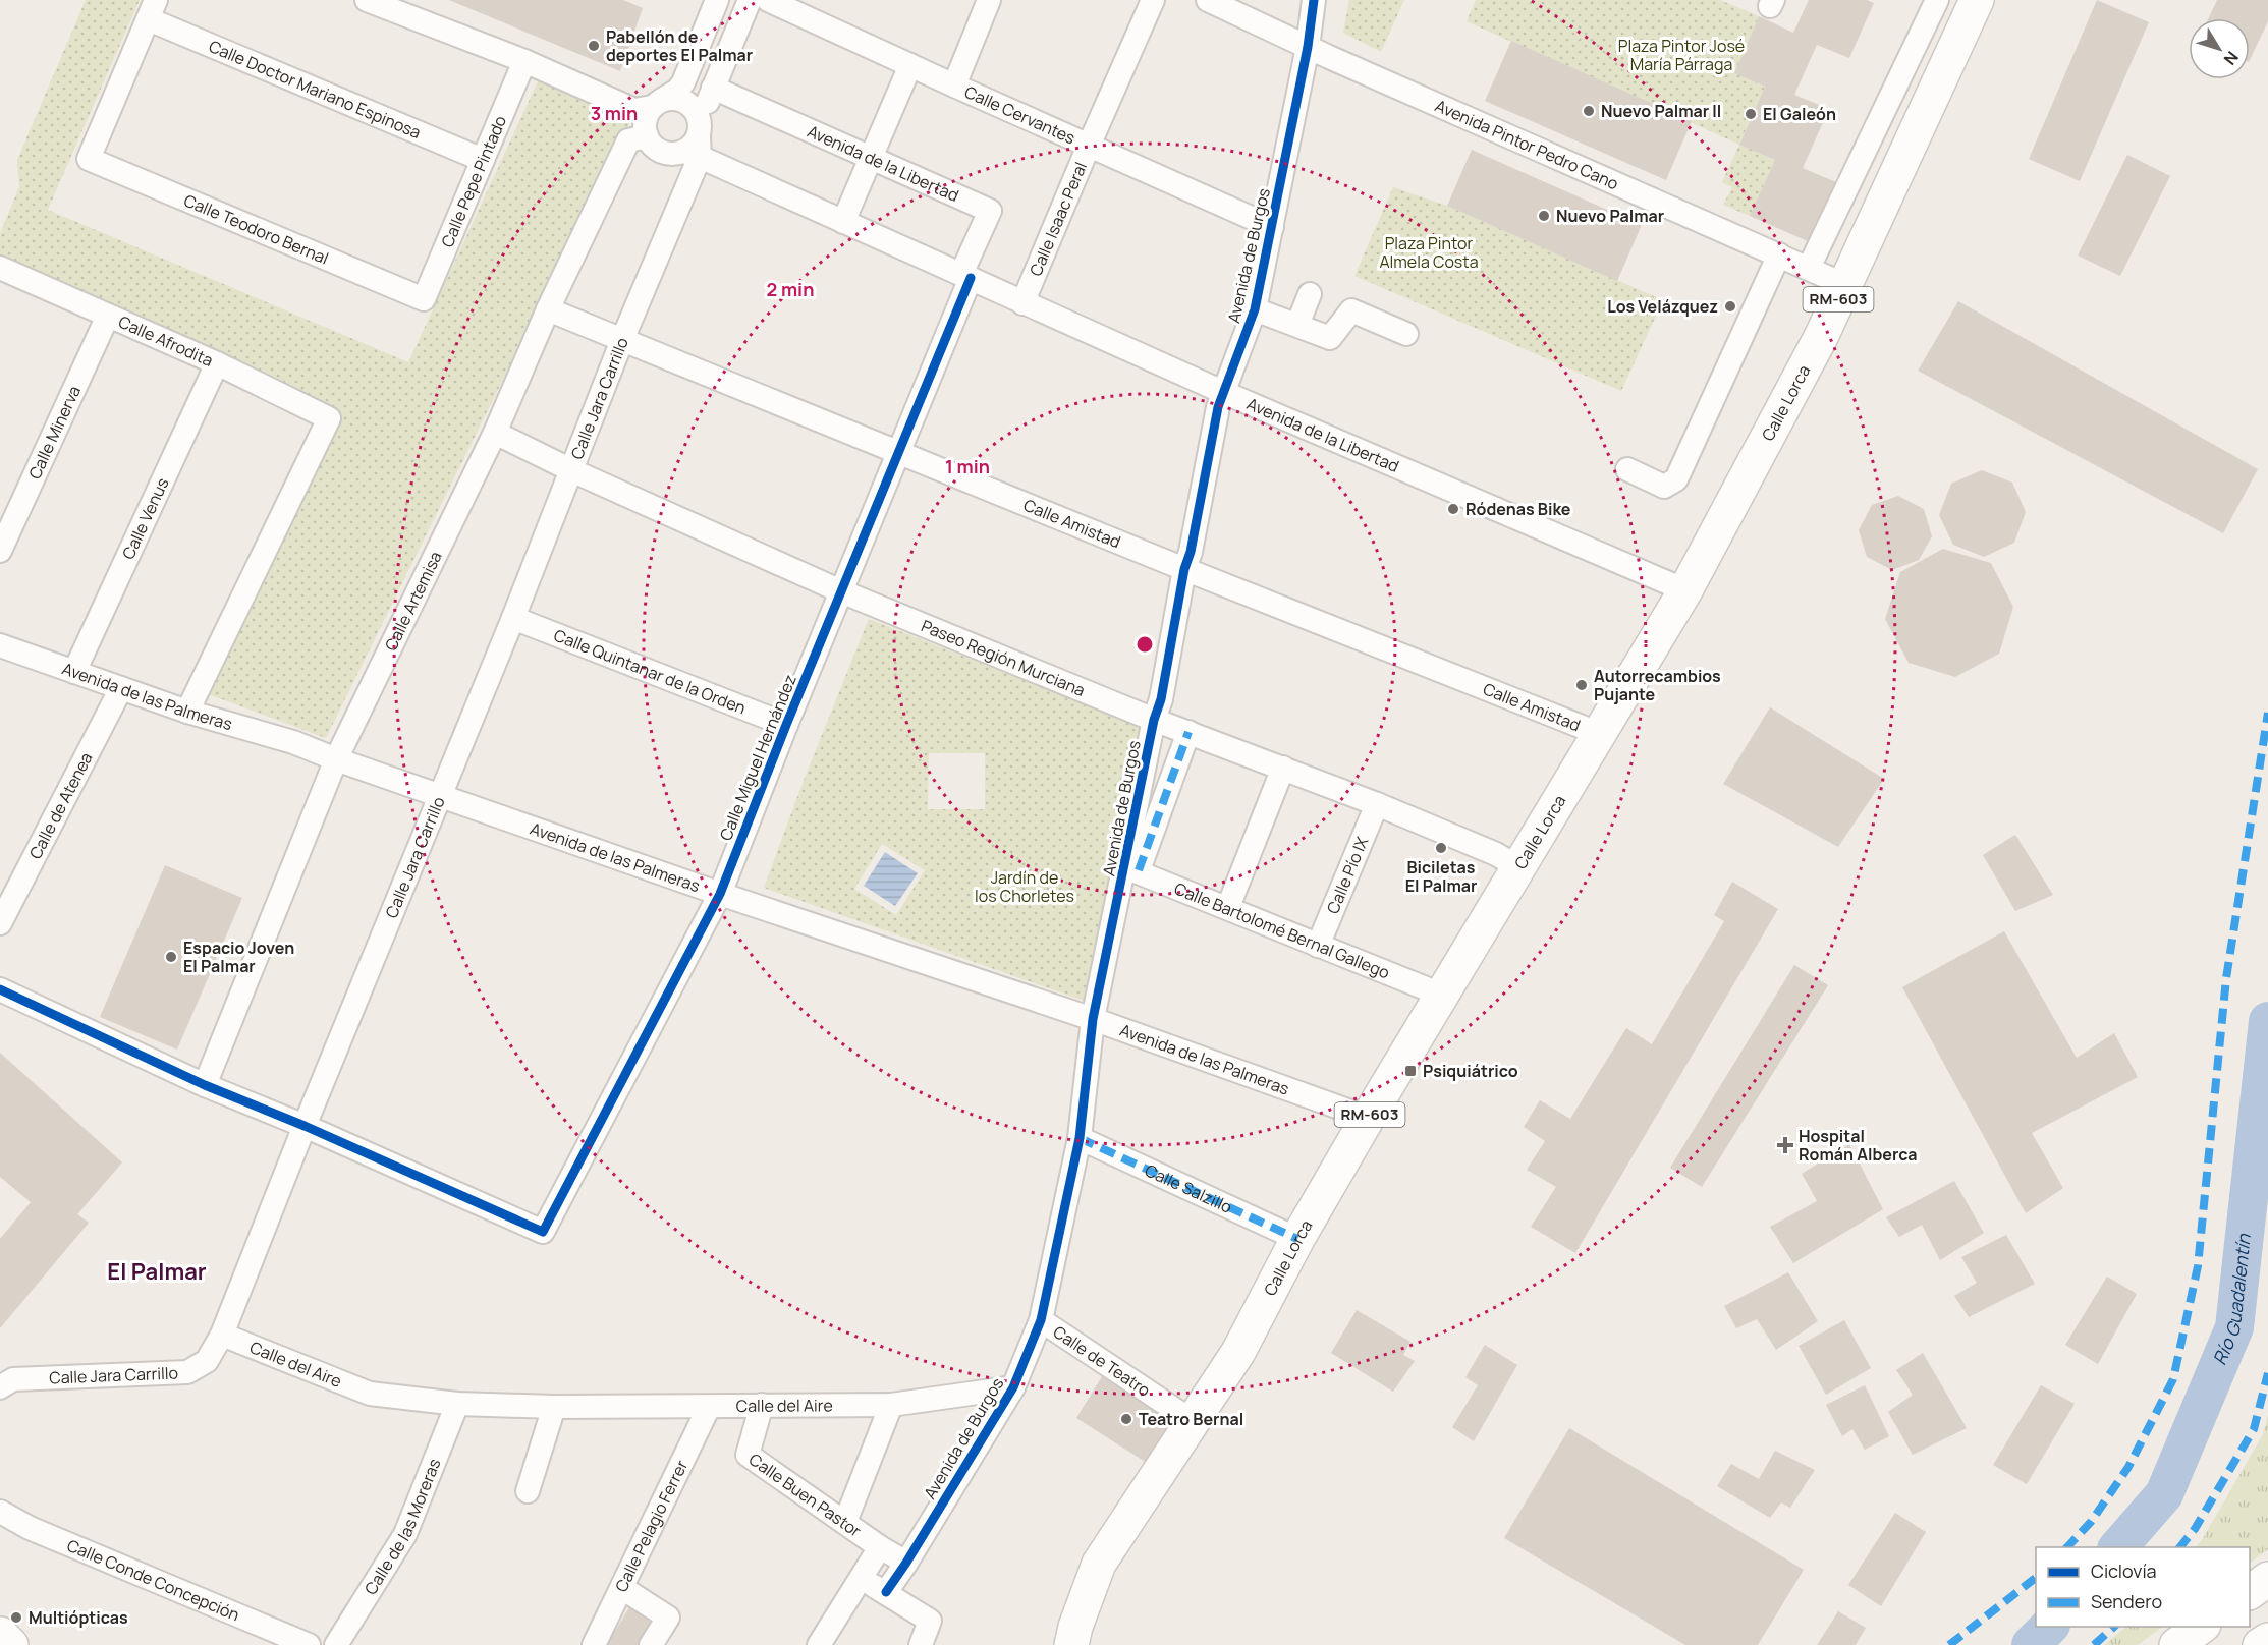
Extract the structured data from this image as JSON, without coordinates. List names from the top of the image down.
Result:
{
  "streets": {
    "main road": ["RM-603", "Calle Lorca"],
    "street": [
      "Calle Doctor Mariano Espinosa",
      "Calle Cervantes",
      "Avenida Pintor Pedro Cano",
      "Avenida de la Libertad",
      "Calle Pepe Pintado",
      "Calle Isaac Peral",
      "Calle Teodoro Bernal",
      "Avenida de Burgos",
      "Calle Afrodita",
      "Calle Jara Carrillo",
      "Calle Minerva",
      "Calle Venus",
      "Calle Amistad",
      "Calle Artemisa",
      "Paseo Región Murciana",
      "Calle Quintanar de la Orden",
      "Avenida de las Palmeras",
      "Calle Miguel Hernández",
      "Calle de Atenea",
      "Calle Pío IX",
      "Calle Bartolomé Bernal Gallego",
      "Calle Salzillo",
      "Calle de Teatro",
      "Calle del Aire",
      "Calle Buen Pastor",
      "Calle Pelagio Ferrer",
      "Calle de las Moreras",
      "Calle Conde Concepción"
    ]
  },
  "crossings": [
    ["Calle Doctor Mariano Espinosa", "Calle Pepe Pintado"],
    ["Calle Doctor Mariano Espinosa", "Calle Teodoro Bernal"],
    ["Calle Cervantes", "Calle Isaac Peral"],
    ["Calle Cervantes", "Avenida de Burgos"],
    ["Avenida Pintor Pedro Cano", "Avenida de Burgos"],
    ["Avenida Pintor Pedro Cano", "Calle Lorca"],
    ["Avenida de la Libertad", "Calle Isaac Peral"],
    ["Avenida de la Libertad", "Avenida de Burgos"],
    ["Avenida de la Libertad", "Calle Jara Carrillo"],
    ["Avenida de la Libertad", "Calle Lorca"],
    ["Avenida de la Libertad", "Calle Artemisa"],
    ["Avenida de la Libertad", "Calle Miguel Hernández"],
    ["Calle Pepe Pintado", "Calle Teodoro Bernal"],
    ["Avenida de Burgos", "Calle Amistad"],
    ["Avenida de Burgos", "Paseo Región Murciana"],
    ["Avenida de Burgos", "Avenida de las Palmeras"],
    ["Avenida de Burgos", "Calle Bartolomé Bernal Gallego"],
    ["Avenida de Burgos", "Calle Salzillo"],
    ["Avenida de Burgos", "Calle de Teatro"],
    ["Avenida de Burgos", "Calle del Aire"],
    ["Avenida de Burgos", "Calle Buen Pastor"],
    ["Calle Afrodita", "Calle Minerva"],
    ["Calle Afrodita", "Calle Venus"],
    ["Calle Afrodita", "Avenida de las Palmeras"],
    ["Calle Jara Carrillo", "Calle Amistad"],
    ["Calle Jara Carrillo", "Calle Artemisa"],
    ["Calle Jara Carrillo", "Paseo Región Murciana"],
    ["Calle Jara Carrillo", "Calle Quintanar de la Orden"],
    ["Calle Jara Carrillo", "Avenida de las Palmeras"],
    ["Calle Jara Carrillo", "Calle Miguel Hernández"],
    ["Calle Jara Carrillo", "Calle del Aire"],
    ["Calle Lorca", "Calle Amistad"],
    ["Calle Lorca", "Paseo Región Murciana"],
    ["Calle Lorca", "Avenida de las Palmeras"],
    ["Calle Lorca", "Calle Bartolomé Bernal Gallego"],
    ["Calle Lorca", "Calle Salzillo"],
    ["Calle Lorca", "Calle de Teatro"],
    ["Calle Venus", "Avenida de las Palmeras"],
    ["Calle Amistad", "Calle Artemisa"],
    ["Calle Amistad", "Calle Miguel Hernández"],
    ["Calle Artemisa", "Paseo Región Murciana"],
    ["Calle Artemisa", "Avenida de las Palmeras"],
    ["Paseo Región Murciana", "Calle Miguel Hernández"],
    ["Paseo Región Murciana", "Calle Pío IX"],
    ["Calle Quintanar de la Orden", "Calle Miguel Hernández"],
    ["Avenida de las Palmeras", "Calle Miguel Hernández"],
    ["Avenida de las Palmeras", "Calle de Atenea"],
    ["Calle Pío IX", "Calle Bartolomé Bernal Gallego"],
    ["Calle del Aire", "Calle Buen Pastor"],
    ["Calle del Aire", "Calle Pelagio Ferrer"],
    ["Calle del Aire", "Calle de las Moreras"]
  ],
  "districts": ["El Palmar"],
  "water": ["Río Guadalentín"],
  "parks": ["Plaza Pintor José María Párraga", "Plaza Pintor Almela Costa", "Jardín de los Chorletes"],
  "places": {
    "other": [
      "Pabellón de deportes El Palmar",
      "Nuevo Palmar II",
      "El Galeón",
      "Nuevo Palmar",
      "Los Velázquez",
      "Ródenas Bike",
      "Autorrecambios Pujante",
      "Biciletas El Palmar",
      "Espacio Joven El Palmar",
      "Teatro Bernal",
      "Multiópticas"
    ],
    "transit": ["Psiquiátrico"],
    "health": ["Hospital Román Alberca"]
  },
  "legend": ["Ciclovía", "Sendero"],
  "north": "bottom right",
  "rings": ["3 min", "2 min", "1 min"]
}
